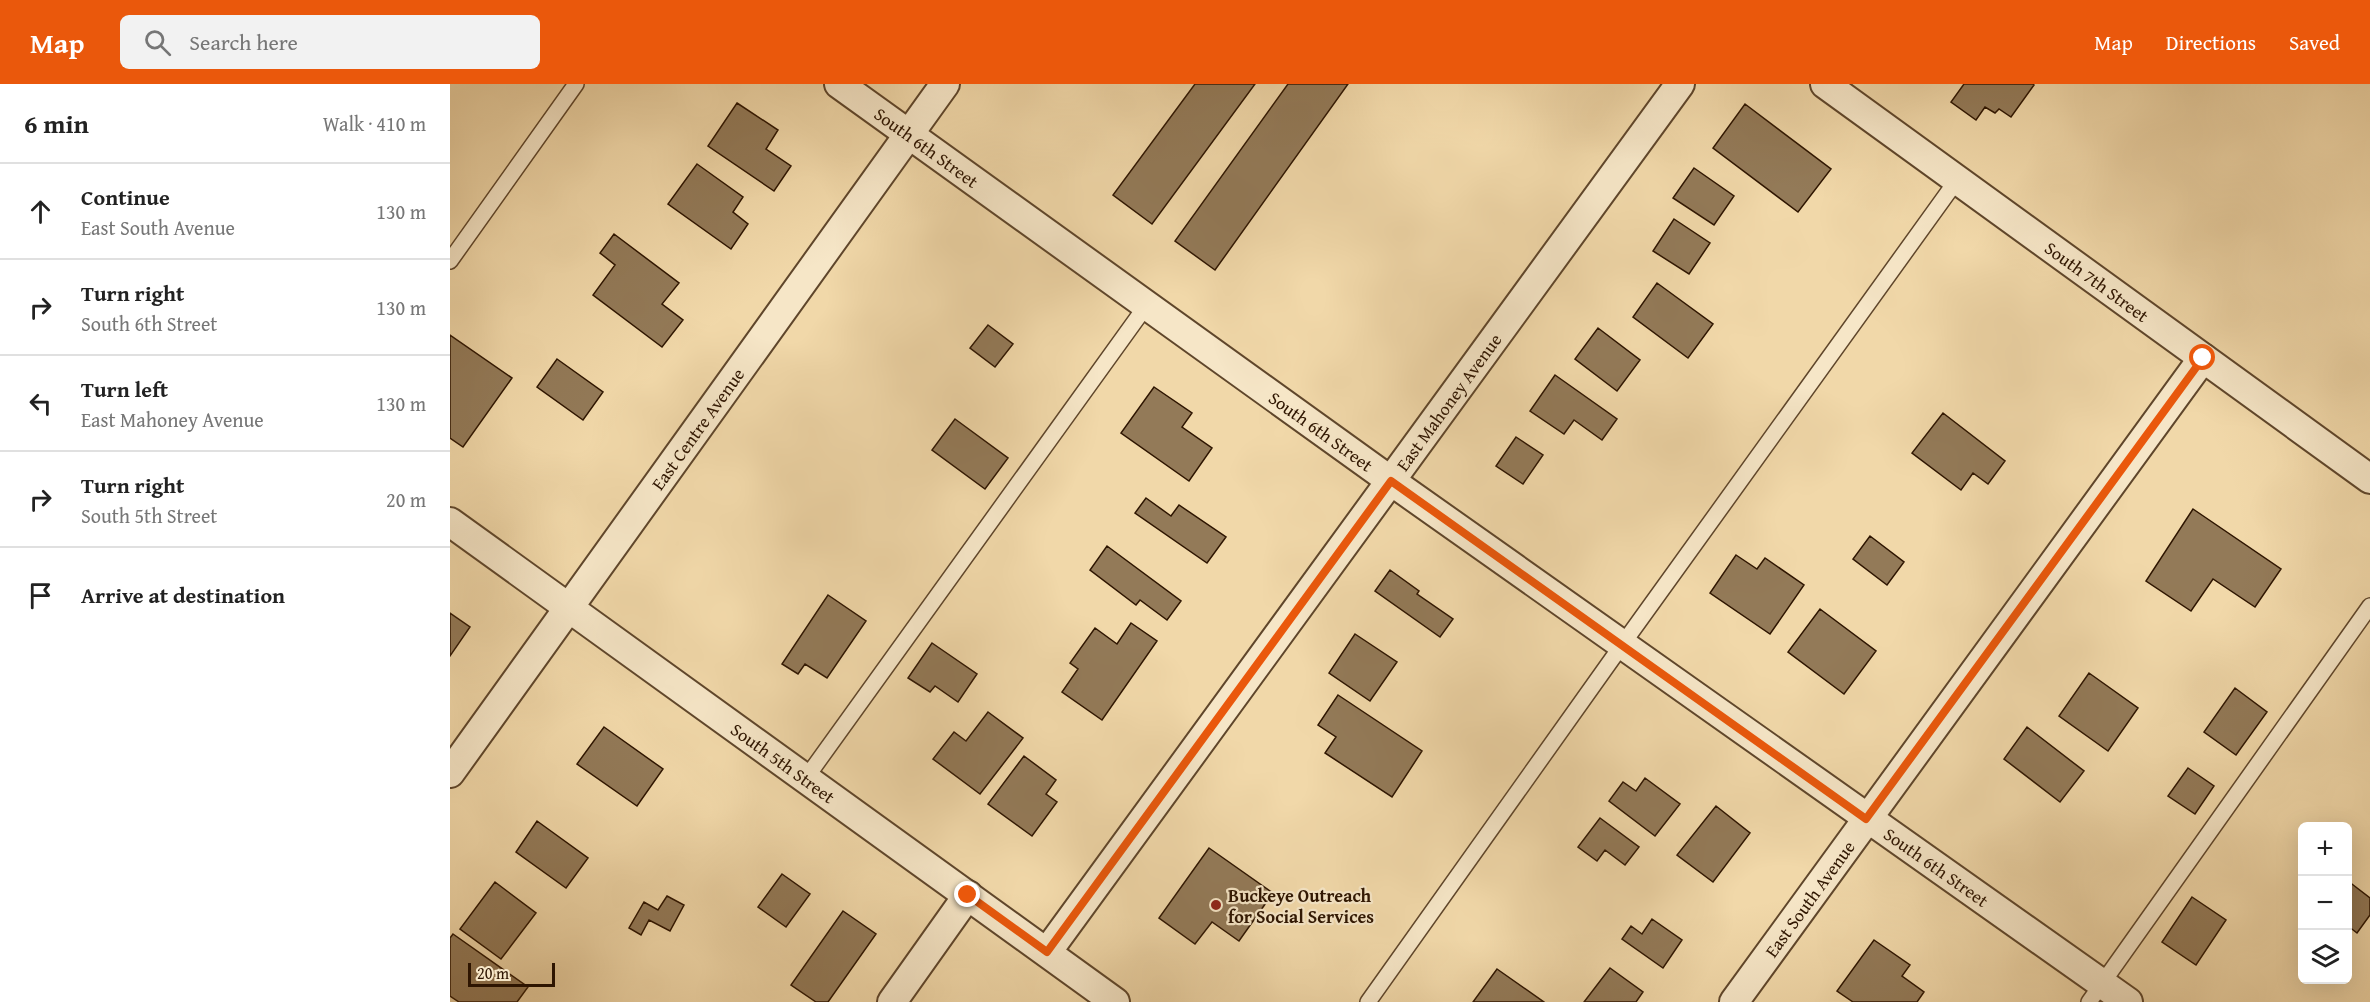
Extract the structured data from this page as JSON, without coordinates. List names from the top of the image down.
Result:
{
  "streets": {
    "street": [
      "South 6th Street",
      "South 7th Street",
      "East Mahoney Avenue",
      "East Centre Avenue",
      "South 5th Street",
      "East South Avenue"
    ]
  },
  "crossings": [
    ["South 6th Street", "East Mahoney Avenue"],
    ["South 6th Street", "East Centre Avenue"],
    ["South 6th Street", "East South Avenue"],
    ["South 7th Street", "East South Avenue"],
    ["East Mahoney Avenue", "South 5th Street"],
    ["East Centre Avenue", "South 5th Street"]
  ],
  "places": ["Buckeye Outreach for Social Services"],
  "scale_bar": "20 m",
  "page": {
    "header": "Map",
    "search": "Search here",
    "nav": ["Map", "Directions", "Saved"],
    "heading": ["6 min", "Walk · 410 m"],
    "list": [
      ["Continue", "East South Avenue", "130 m"],
      ["Turn right", "South 6th Street", "130 m"],
      ["Turn left", "East Mahoney Avenue", "130 m"],
      ["Turn right", "South 5th Street", "20 m"],
      "Arrive at destination"
    ],
    "map_buttons": ["+", "−"],
    "scale": "20 m"
  }
}
